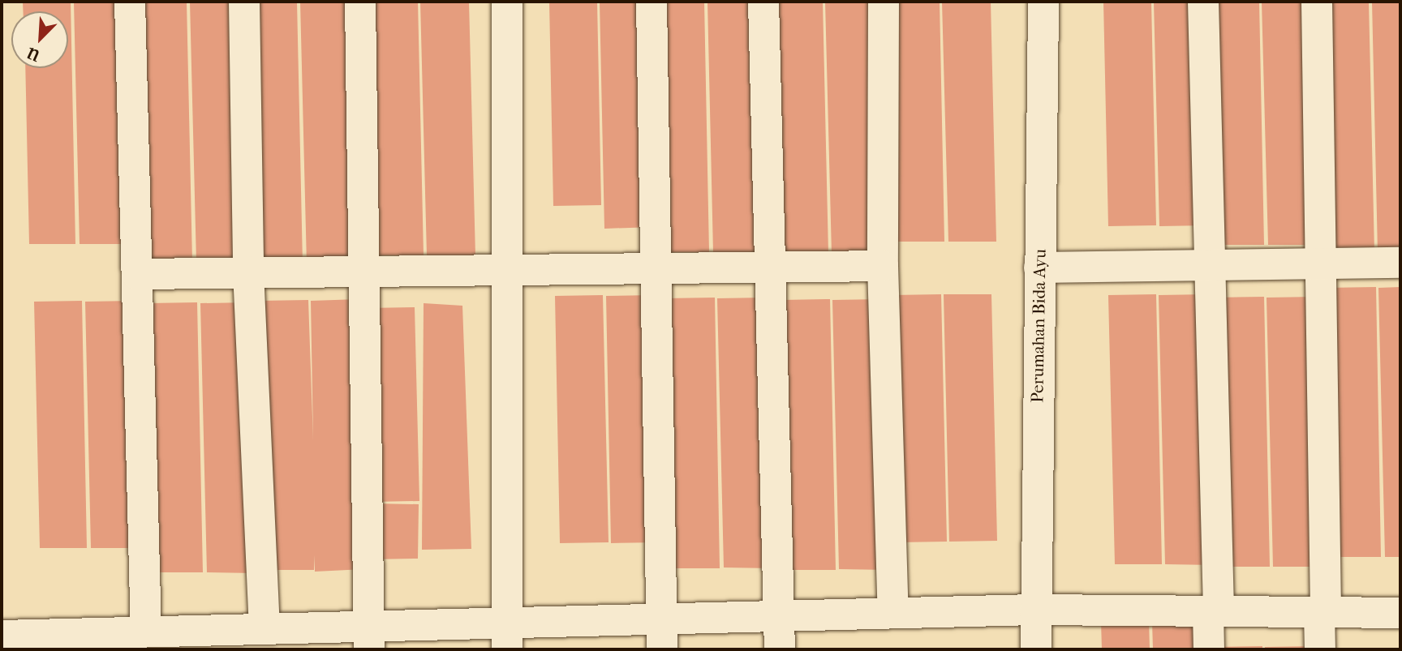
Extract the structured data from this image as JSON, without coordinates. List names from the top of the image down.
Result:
{
  "streets": {
    "street": ["Perumahan Bida Ayu"]
  },
  "north": "bottom left"
}
